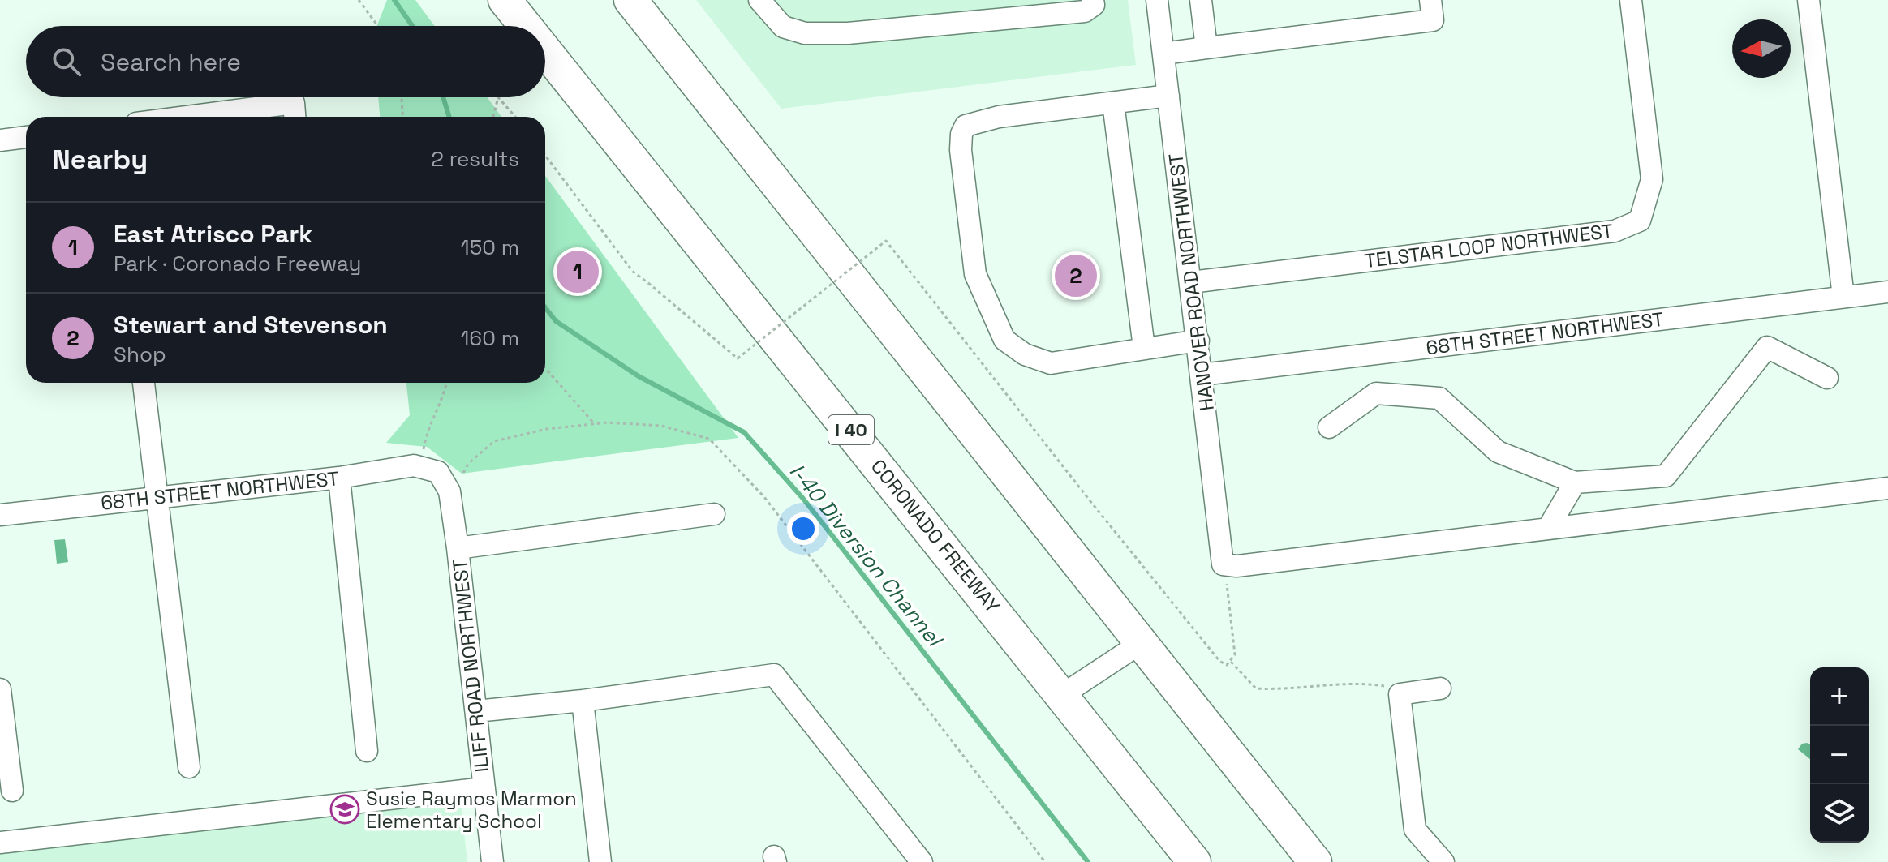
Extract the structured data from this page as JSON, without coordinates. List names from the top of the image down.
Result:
{
  "streets": {
    "highway": ["I 40", "CORONADO FREEWAY"],
    "street": [
      "TELSTAR LOOP NORTHWEST",
      "HANOVER ROAD NORTHWEST",
      "68TH STREET NORTHWEST",
      "ILIFF ROAD NORTHWEST"
    ]
  },
  "crossings": [
    ["TELSTAR LOOP NORTHWEST", "HANOVER ROAD NORTHWEST"],
    ["HANOVER ROAD NORTHWEST", "68TH STREET NORTHWEST"],
    ["68TH STREET NORTHWEST", "ILIFF ROAD NORTHWEST"]
  ],
  "water": ["I-40 Diversion Channel"],
  "places": {
    "school or university": ["Susie Raymos Marmon Elementary School"]
  },
  "north": "left",
  "page": {
    "search": "Search here",
    "heading": ["Nearby", "2 results"],
    "list": [
      {
        "mark": "1",
        "name": "East Atrisco Park",
        "note": "Park · Coronado Freeway",
        "value": "150 m"
      },
      {
        "mark": "2",
        "name": "Stewart and Stevenson",
        "note": "Shop",
        "value": "160 m"
      }
    ],
    "pins": ["1", "2"],
    "map_buttons": ["+", "−"]
  }
}
